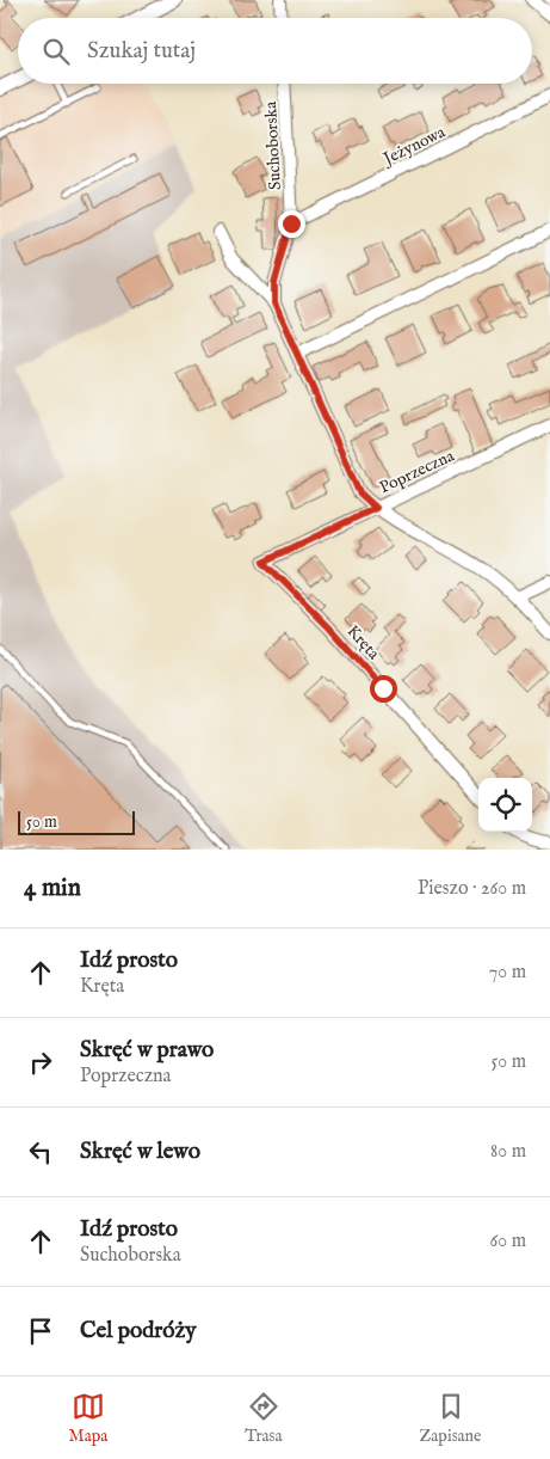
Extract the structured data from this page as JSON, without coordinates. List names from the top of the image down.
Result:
{
  "streets": {
    "street": [
      "Jeżynowa",
      "Suchoborska",
      "Poprzeczna",
      "Kręta"
    ]
  },
  "crossings": [
    ["Jeżynowa", "Suchoborska"],
    ["Suchoborska", "Poprzeczna"],
    ["Poprzeczna", "Kręta"]
  ],
  "scale_bar": "50 m",
  "page": {
    "search": "Szukaj tutaj",
    "scale": "50 m",
    "heading": ["4 min", "Pieszo · 260 m"],
    "list": [
      ["Idź prosto", "Kręta", "70 m"],
      ["Skręć w prawo", "Poprzeczna", "50 m"],
      ["Skręć w lewo", "80 m"],
      ["Idź prosto", "Suchoborska", "60 m"],
      "Cel podróży"
    ],
    "nav": ["Mapa", "Trasa", "Zapisane"]
  }
}
